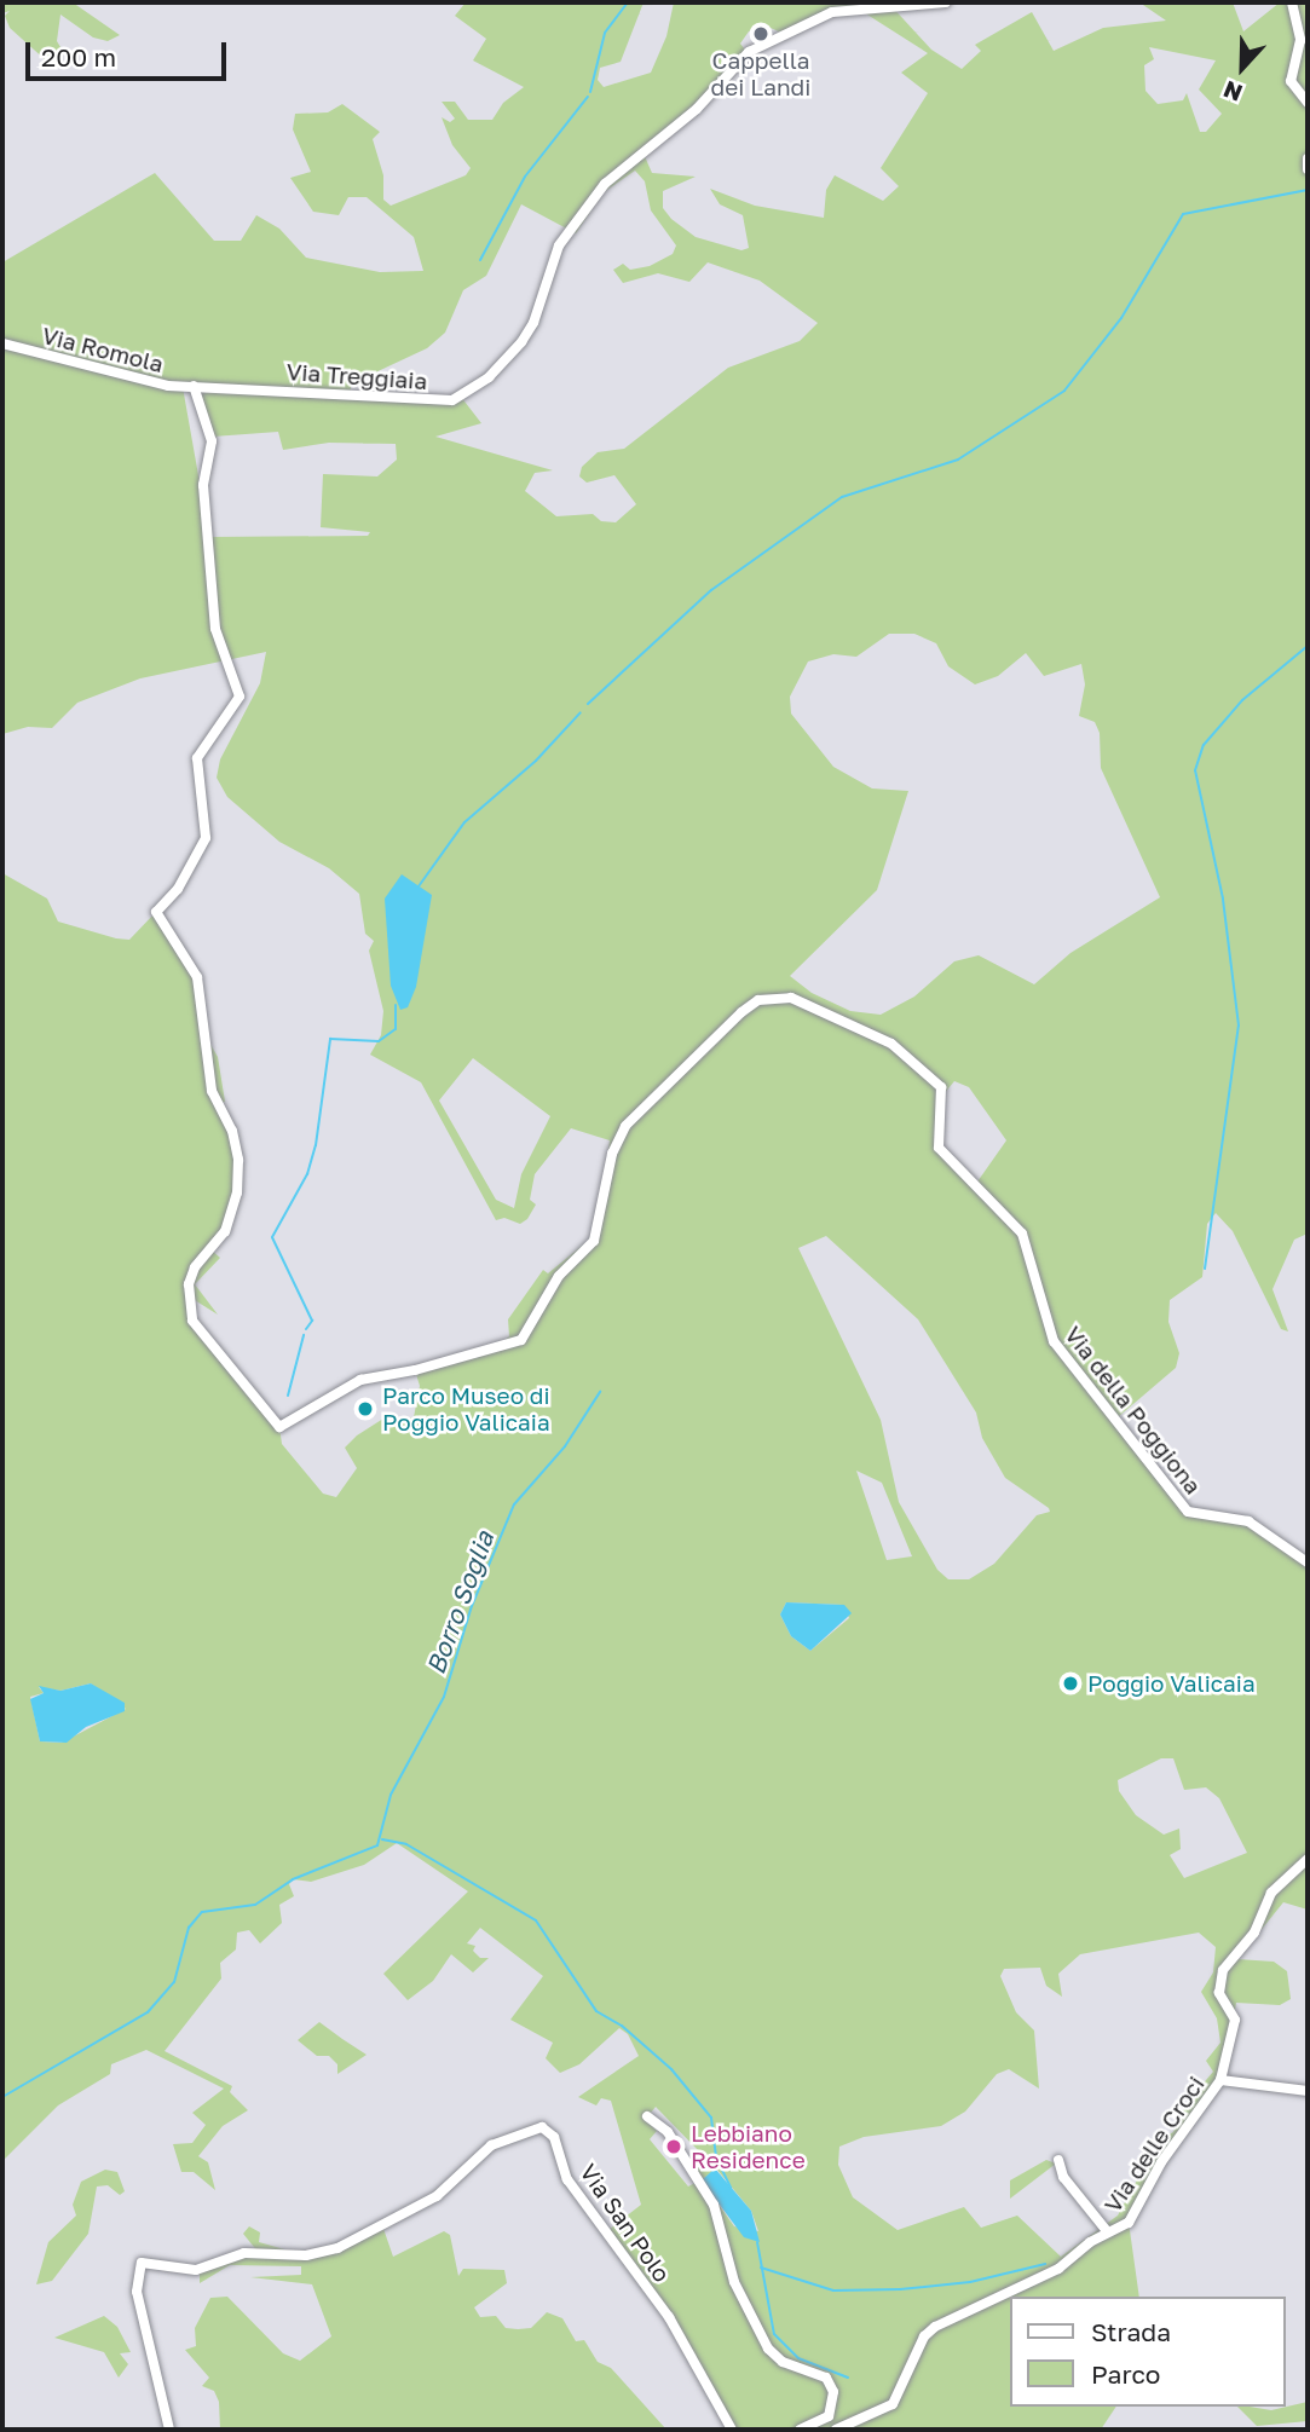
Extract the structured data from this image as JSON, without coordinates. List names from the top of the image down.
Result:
{
  "streets": {
    "street": [
      "Via Romola",
      "Via Treggiaia",
      "Via della Poggiona",
      "Via delle Croci",
      "Via San Polo"
    ]
  },
  "crossings": [
    ["Via Romola", "Via Treggiaia"],
    ["Via Romola", "Via della Poggiona"],
    ["Via Treggiaia", "Via della Poggiona"]
  ],
  "water": ["Borro Soglia"],
  "places": [
    "Cappella dei Landi",
    "Parco Museo di Poggio Valicaia",
    "Poggio Valicaia",
    "Lebbiano Residence"
  ],
  "legend": ["Strada", "Parco"],
  "scale_bar": "200 m",
  "north": "bottom"
}
